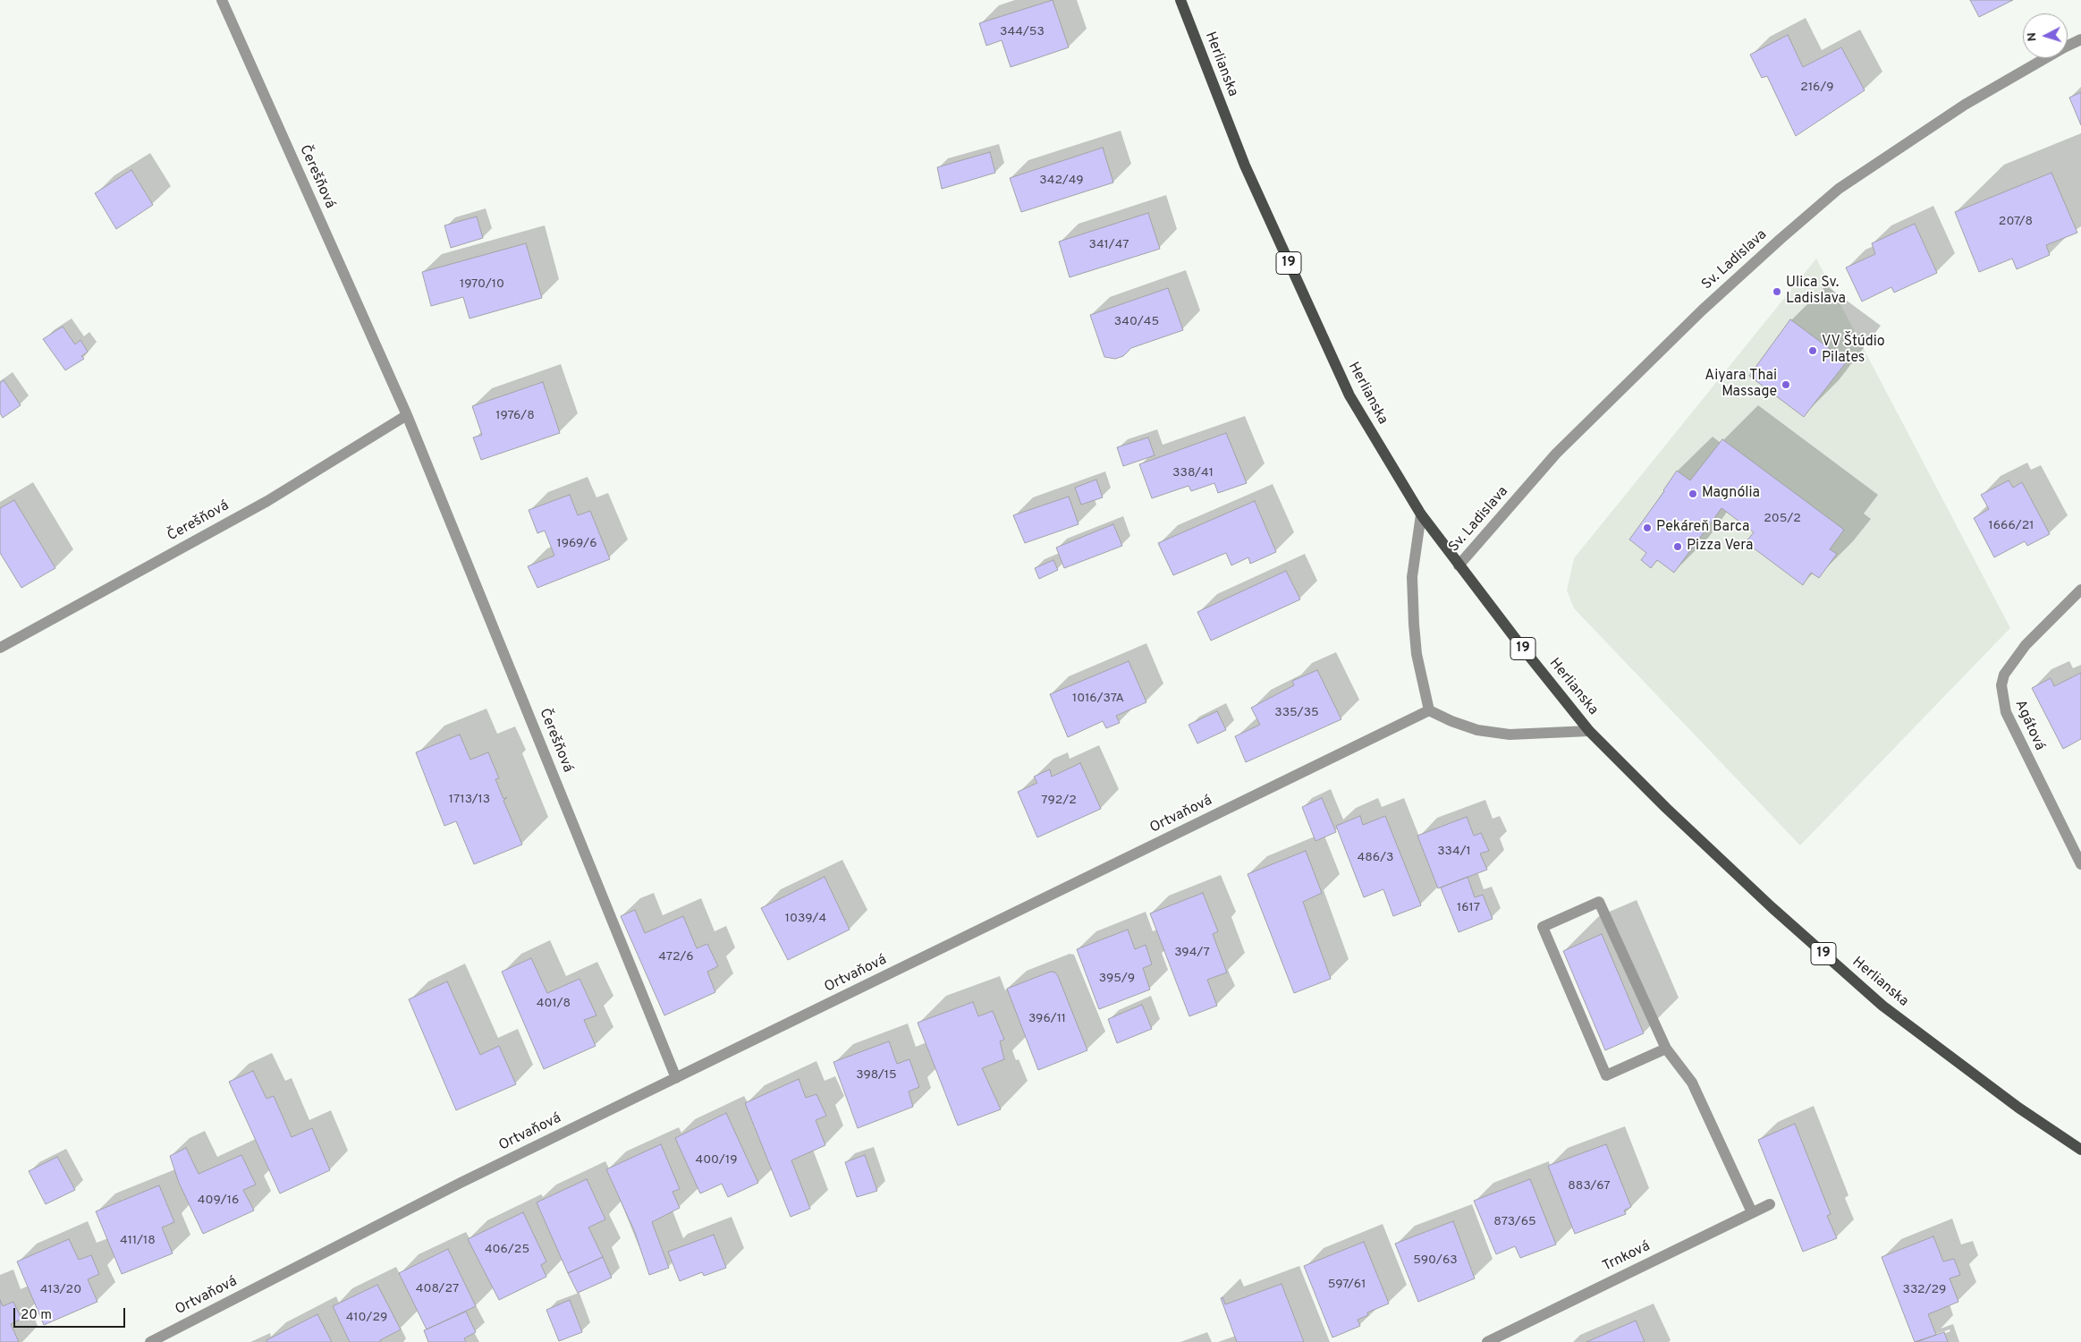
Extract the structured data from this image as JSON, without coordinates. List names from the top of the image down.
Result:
{
  "streets": {
    "main road": ["Herlianska", "19"],
    "street": [
      "Čerešňová",
      "Sv. Ladislava",
      "Agátová",
      "Ortvaňová",
      "Trnková"
    ]
  },
  "crossings": [
    ["Herlianska", "Sv. Ladislava"],
    ["Čerešňová", "Ortvaňová"]
  ],
  "places": [
    "Ulica Sv. Ladislava",
    "VV Štúdio Pilates",
    "Aiyara Thai Massage",
    "Magnólia",
    "Pekáreň Barca",
    "Pizza Vera"
  ],
  "house_numbers": [
    "344/53",
    "216/9",
    "342/49",
    "207/8",
    "341/47",
    "1970/10",
    "340/45",
    "1976/8",
    "338/41",
    "205/2",
    "1666/21",
    "1969/6",
    "1016/37A",
    "335/35",
    "1713/13",
    "792/2",
    "334/1",
    "486/3",
    "1617",
    "1039/4",
    "394/7",
    "472/6",
    "395/9",
    "401/8",
    "396/11",
    "398/15",
    "400/19",
    "883/67",
    "409/16",
    "873/65",
    "411/18",
    "406/25",
    "590/63",
    "597/61",
    "408/27",
    "413/20",
    "332/29",
    "410/29"
  ],
  "scale_bar": "20 m",
  "north": "left"
}
